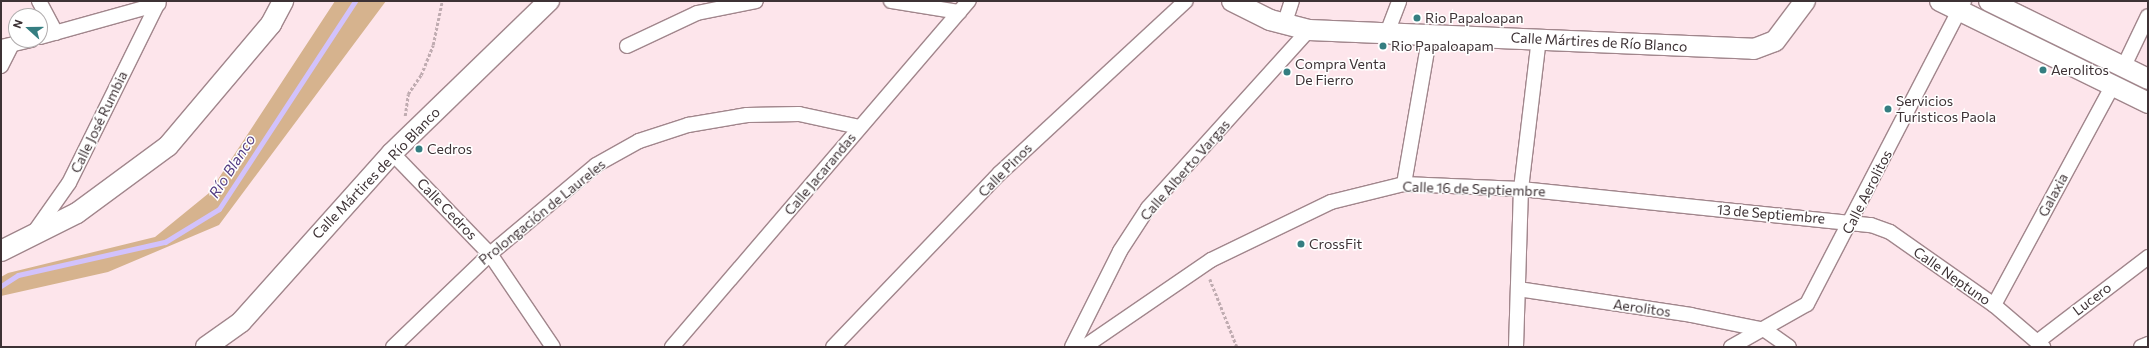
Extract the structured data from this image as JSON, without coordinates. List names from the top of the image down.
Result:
{
  "streets": {
    "main road": ["Calle Mártires de Río Blanco"],
    "street": [
      "Calle José Rumbia",
      "Calle Pinos",
      "Calle Alberto Vargas",
      "Calle Jacarandas",
      "Calle 16 de Septiembre",
      "Calle Aerolitos",
      "Galaxia",
      "Calle Cedros",
      "Prolongación de Laureles",
      "13 de Septiembre",
      "Calle Neptuno",
      "Lucero",
      "Aerolitos"
    ]
  },
  "crossings": [
    ["Calle Mártires de Río Blanco", "Calle Alberto Vargas"],
    ["Calle Mártires de Río Blanco", "Calle Cedros"],
    ["Calle Jacarandas", "Prolongación de Laureles"],
    ["Calle 16 de Septiembre", "13 de Septiembre"],
    ["Calle Aerolitos", "13 de Septiembre"],
    ["Calle Aerolitos", "Calle Neptuno"],
    ["Calle Aerolitos", "Aerolitos"],
    ["Galaxia", "Calle Neptuno"],
    ["Calle Cedros", "Prolongación de Laureles"],
    ["13 de Septiembre", "Calle Neptuno"],
    ["Calle Neptuno", "Lucero"]
  ],
  "water": ["Río Blanco"],
  "places": [
    "Rio Papaloapan",
    "Rio Papaloapam",
    "Aerolitos",
    "Compra Venta De Fierro",
    "Servicios Turisticos Paola",
    "Cedros",
    "CrossFit"
  ],
  "north": "left"
}
